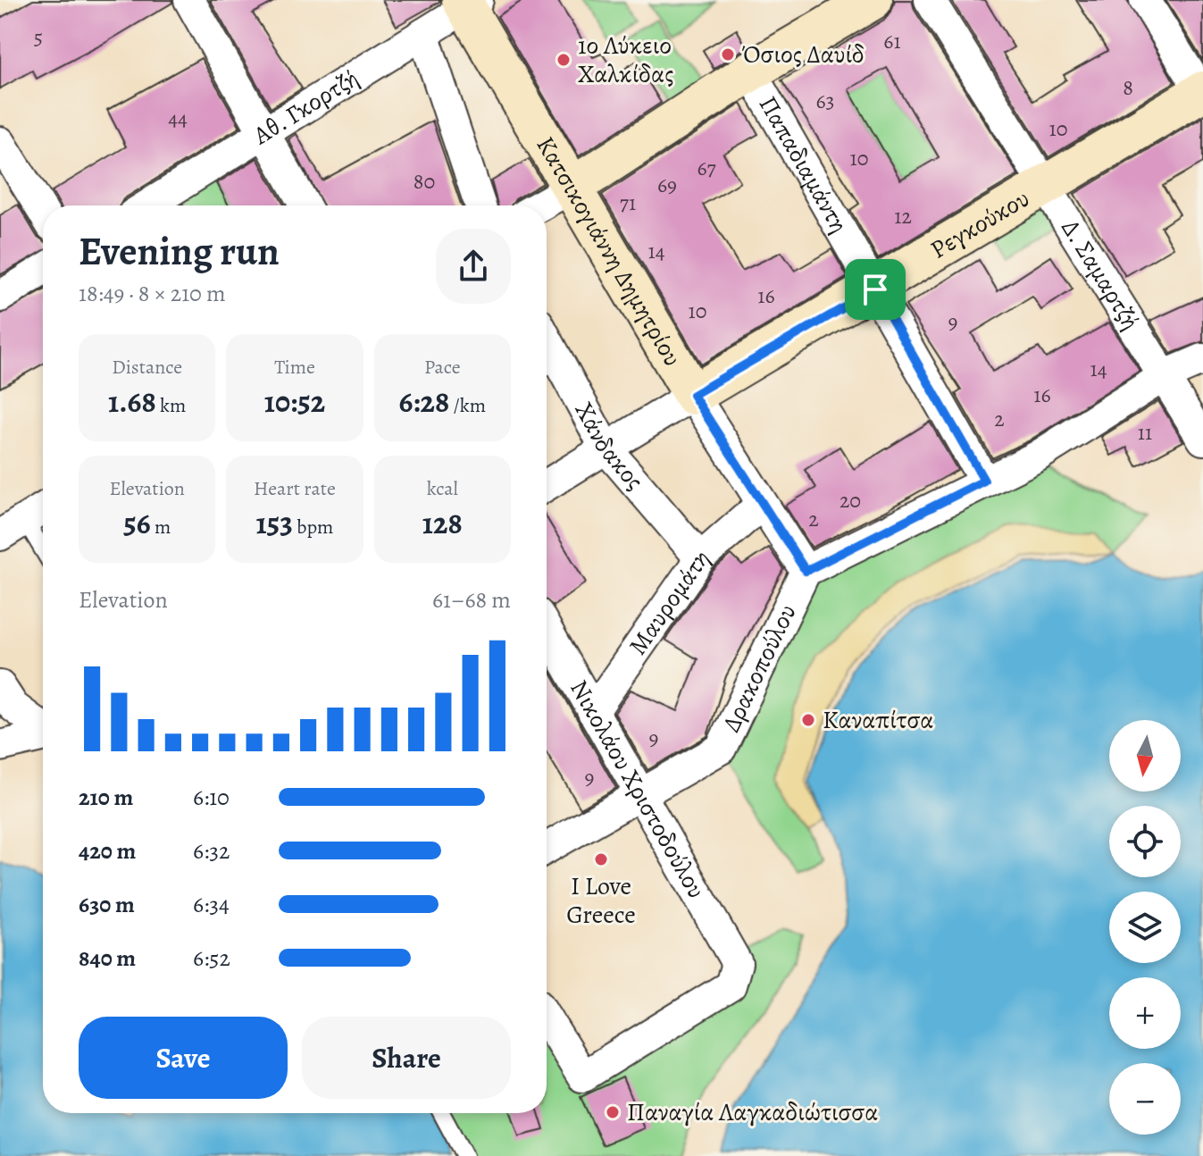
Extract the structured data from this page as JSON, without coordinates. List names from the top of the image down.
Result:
{
  "streets": {
    "main road": ["Ρεγκούκου", "Κατσικογιάννη Δημητρίου"],
    "street": [
      "Αθ. Γκορτζή",
      "Παπαδιαμάντη",
      "Δ. Σαμαρτζή",
      "Χάνδακος",
      "Μαυρομάτη",
      "Δρακοπούλου",
      "Νικολάου Χριστοδούλου"
    ]
  },
  "crossings": [
    ["Αθ. Γκορτζή", "Κατσικογιάννη Δημητρίου"],
    ["Παπαδιαμάντη", "Ρεγκούκου"],
    ["Ρεγκούκου", "Κατσικογιάννη Δημητρίου"],
    ["Ρεγκούκου", "Δ. Σαμαρτζή"],
    ["Ρεγκούκου", "Χάνδακος"],
    ["Κατσικογιάννη Δημητρίου", "Μαυρομάτη"],
    ["Κατσικογιάννη Δημητρίου", "Δρακοπούλου"],
    ["Χάνδακος", "Μαυρομάτη"],
    ["Μαυρομάτη", "Νικολάου Χριστοδούλου"],
    ["Δρακοπούλου", "Νικολάου Χριστοδούλου"]
  ],
  "places": [
    "Όσιος Δαυίδ",
    "1ο Λύκειο Χαλκίδας",
    "Καναπίτσα",
    "I Love Greece",
    "Παναγία Λαγκαδιώτισσα"
  ],
  "house_numbers": [
    "5",
    "61",
    "8",
    "63",
    "44",
    "10",
    "10",
    "67",
    "80",
    "69",
    "71",
    "12",
    "14",
    "16",
    "10",
    "9",
    "14",
    "16",
    "2",
    "11",
    "20",
    "2",
    "9",
    "9"
  ],
  "north": "bottom",
  "page": {
    "heading": ["Evening run", "18:49 · 8 × 210 m"],
    "stats": [
      ["Distance", "1.68 km"],
      ["Time", "10:52"],
      ["Pace", "6:28 /km"],
      ["Elevation", "56 m"],
      ["Heart rate", "153 bpm"],
      ["kcal", "128"]
    ],
    "chart": ["Elevation", "61–68 m"],
    "map_buttons": ["+", "−"],
    "list": [
      {
        "name": "210 m",
        "note": "6:10"
      },
      {
        "name": "420 m",
        "note": "6:32"
      },
      {
        "name": "630 m",
        "note": "6:34"
      },
      {
        "name": "840 m",
        "note": "6:52"
      }
    ],
    "buttons": ["Save", "Share"]
  }
}
